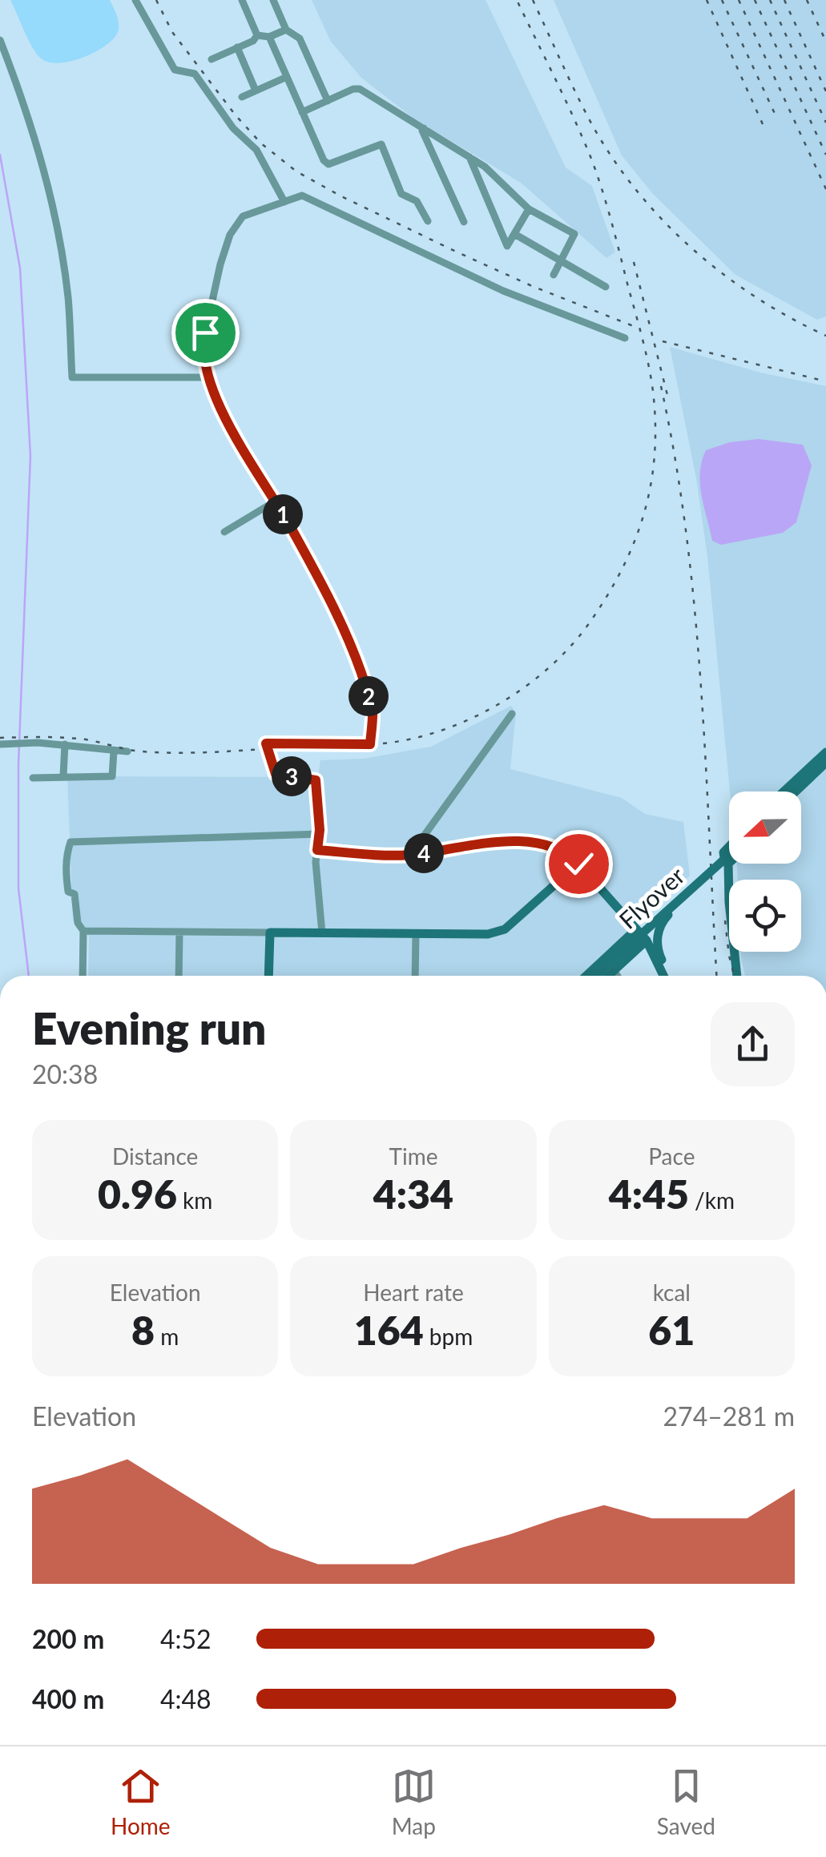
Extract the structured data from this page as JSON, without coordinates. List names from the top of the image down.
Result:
{
  "streets": {
    "street": ["Flyover"]
  },
  "north": "left",
  "page": {
    "pins": [
      "1",
      "2",
      "3",
      "4"
    ],
    "heading": ["Evening run", "20:38"],
    "stats": [
      ["Distance", "0.96 km"],
      ["Time", "4:34"],
      ["Pace", "4:45 /km"],
      ["Elevation", "8 m"],
      ["Heart rate", "164 bpm"],
      ["kcal", "61"]
    ],
    "chart": ["Elevation", "274–281 m"],
    "list": [
      {
        "name": "200 m",
        "note": "4:52"
      },
      {
        "name": "400 m",
        "note": "4:48"
      }
    ],
    "tabs": ["Home", "Map", "Saved"]
  }
}
